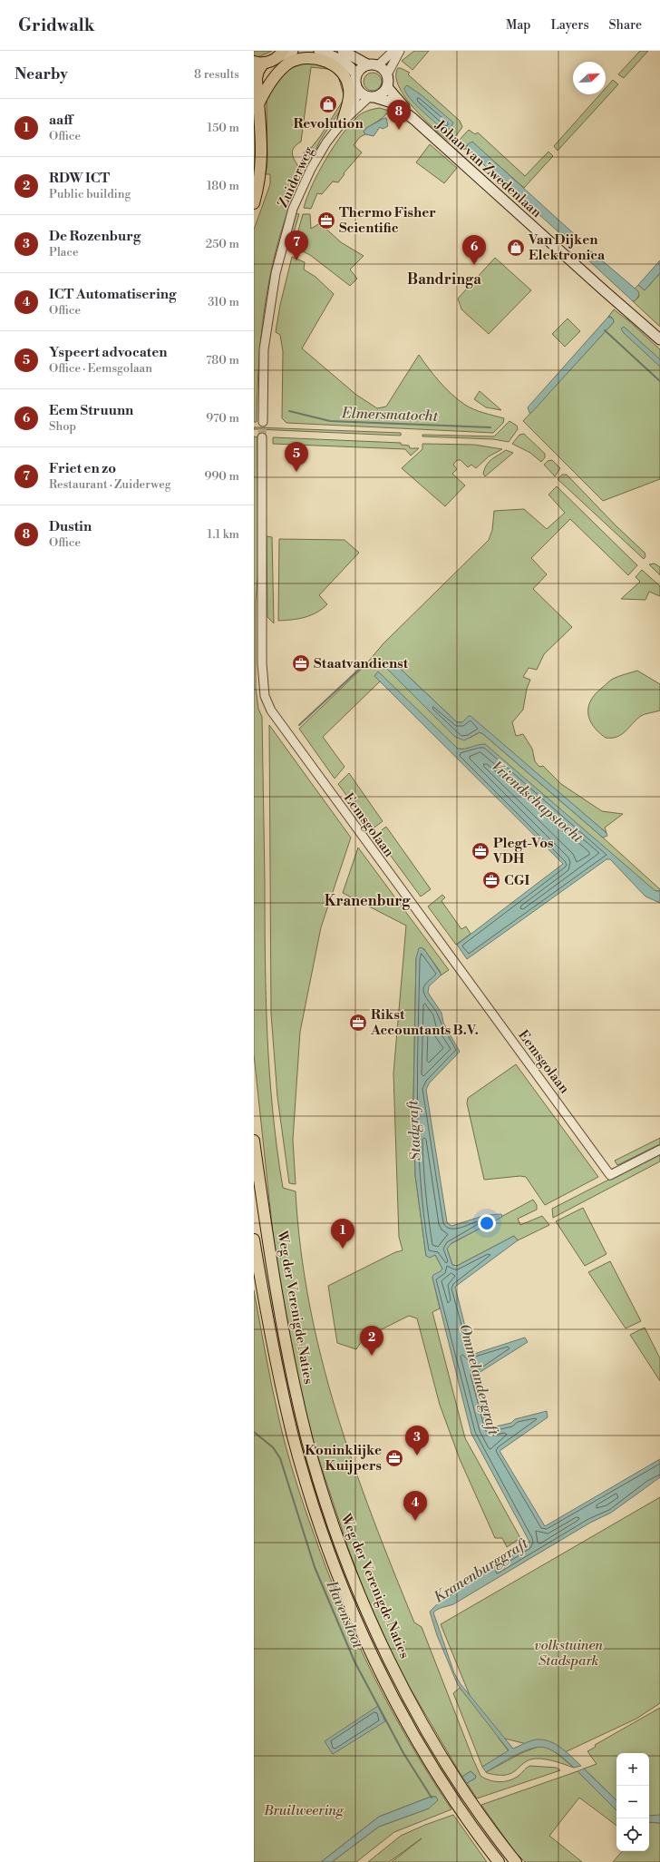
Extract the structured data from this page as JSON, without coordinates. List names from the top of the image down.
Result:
{
  "streets": {
    "main road": ["Johan van Zwedenlaan", "Weg der Verenigde Naties"],
    "street": ["Zuiderweg", "Eemsgolaan"]
  },
  "crossings": [
    ["Johan van Zwedenlaan", "Zuiderweg"]
  ],
  "districts": ["Bandringa", "Kranenburg"],
  "water": [
    "Elmersmatocht",
    "Vriendschapstocht",
    "Stadgraft",
    "Ommelandergraft",
    "Kranenburggraft",
    "Havensloot"
  ],
  "parks": ["volkstuinen Stadspark", "Bruilweering"],
  "places": {
    "shop": ["Revolution", "Van Dijken Elektronica"],
    "office": [
      "Thermo Fisher Scientific",
      "Staatvandienst",
      "Plegt-Vos VDH",
      "CGI",
      "Rikst Accountants B.V.",
      "Koninklijke Kuijpers"
    ]
  },
  "north": "top right",
  "page": {
    "header": "Gridwalk",
    "nav": ["Map", "Layers", "Share"],
    "heading": ["Nearby", "8 results"],
    "list": [
      {
        "mark": "1",
        "name": "aaff",
        "note": "Office",
        "value": "150 m"
      },
      {
        "mark": "2",
        "name": "RDW ICT",
        "note": "Public building",
        "value": "180 m"
      },
      {
        "mark": "3",
        "name": "De Rozenburg",
        "note": "Place",
        "value": "250 m"
      },
      {
        "mark": "4",
        "name": "ICT Automatisering",
        "note": "Office",
        "value": "310 m"
      },
      {
        "mark": "5",
        "name": "Yspeert advocaten",
        "note": "Office · Eemsgolaan",
        "value": "780 m"
      },
      {
        "mark": "6",
        "name": "Eem Struunn",
        "note": "Shop",
        "value": "970 m"
      },
      {
        "mark": "7",
        "name": "Friet en zo",
        "note": "Restaurant · Zuiderweg",
        "value": "990 m"
      },
      {
        "mark": "8",
        "name": "Dustin",
        "note": "Office",
        "value": "1.1 km"
      }
    ],
    "pins": [
      "8",
      "7",
      "6",
      "5",
      "1",
      "2",
      "3",
      "4"
    ],
    "map_buttons": ["+", "−"]
  }
}
